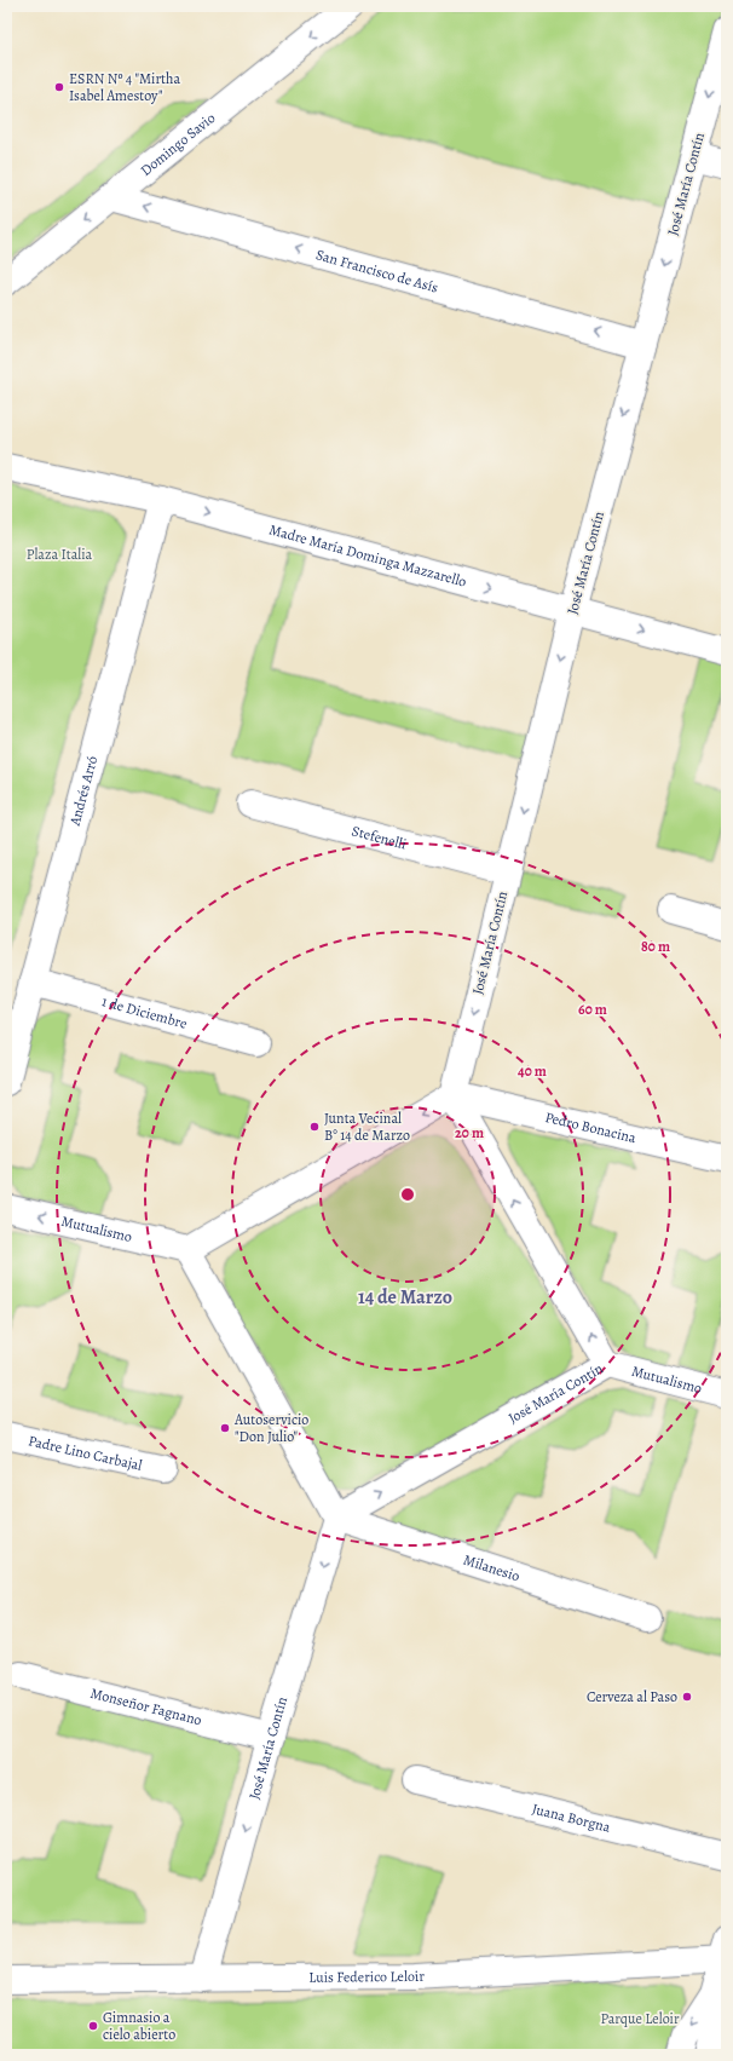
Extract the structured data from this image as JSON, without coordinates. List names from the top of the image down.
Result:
{
  "streets": {
    "street": [
      "Domingo Savio",
      "José María Contín",
      "San Francisco de Asís",
      "Madre María Dominga Mazzarello",
      "Andrés Arró",
      "Stefenelli",
      "1 de Diciembre",
      "Pedro Bonacina",
      "Mutualismo",
      "Padre Lino Carbajal",
      "Milanesio",
      "Monseñor Fagnano",
      "Juana Borgna",
      "Luis Federico Leloir"
    ]
  },
  "crossings": [
    ["Domingo Savio", "San Francisco de Asís"],
    ["José María Contín", "San Francisco de Asís"],
    ["José María Contín", "Madre María Dominga Mazzarello"],
    ["José María Contín", "Stefenelli"],
    ["José María Contín", "Pedro Bonacina"],
    ["José María Contín", "Mutualismo"],
    ["José María Contín", "Milanesio"],
    ["José María Contín", "Monseñor Fagnano"],
    ["José María Contín", "Luis Federico Leloir"],
    ["Madre María Dominga Mazzarello", "Andrés Arró"],
    ["Andrés Arró", "1 de Diciembre"]
  ],
  "one_way": [
    "Domingo Savio",
    "San Francisco de Asís",
    "Madre María Dominga Mazzarello",
    "Mutualismo"
  ],
  "districts": ["14 de Marzo"],
  "parks": ["Plaza Italia", "Parque Leloir"],
  "places": [
    "ESRN Nº 4 \"Mirtha Isabel Amestoy\"",
    "Junta Vecinal B° 14 de Marzo",
    "Autoservicio \"Don Julio\"",
    "Cerveza al Paso",
    "Gimnasio a cielo abierto"
  ],
  "rings": [
    "80 m",
    "60 m",
    "40 m",
    "20 m"
  ]
}
